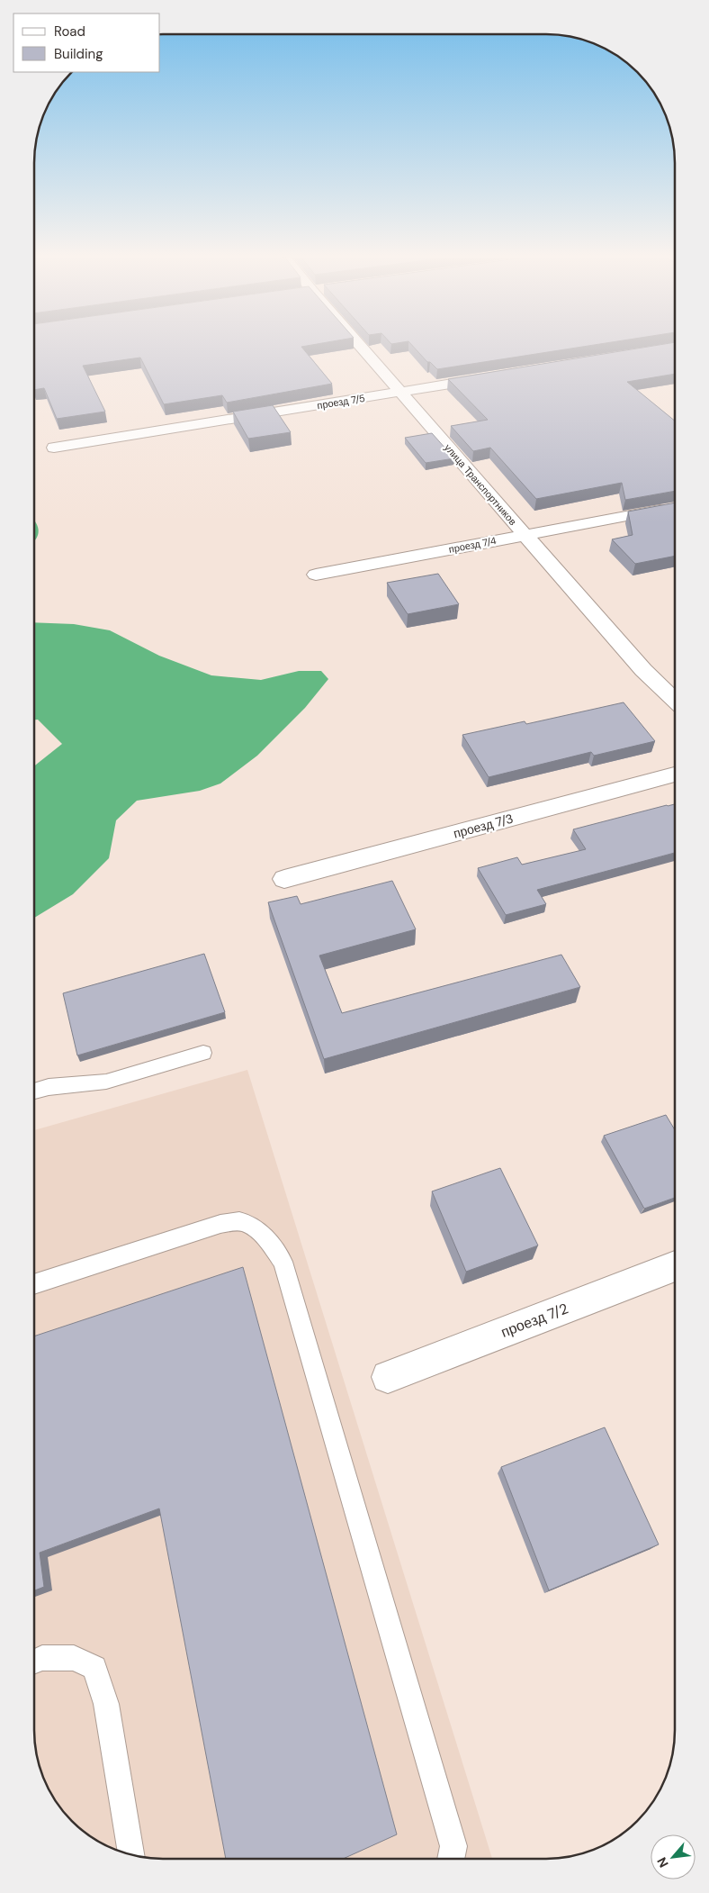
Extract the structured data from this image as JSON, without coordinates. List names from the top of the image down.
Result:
{
  "streets": {
    "street": [
      "проезд 7/5",
      "улица Транспортников",
      "проезд 7/4",
      "проезд 7/3",
      "проезд 7/2"
    ]
  },
  "crossings": [
    ["проезд 7/5", "улица Транспортников"],
    ["улица Транспортников", "проезд 7/4"]
  ],
  "legend": ["Road", "Building"],
  "north": "bottom left"
}
